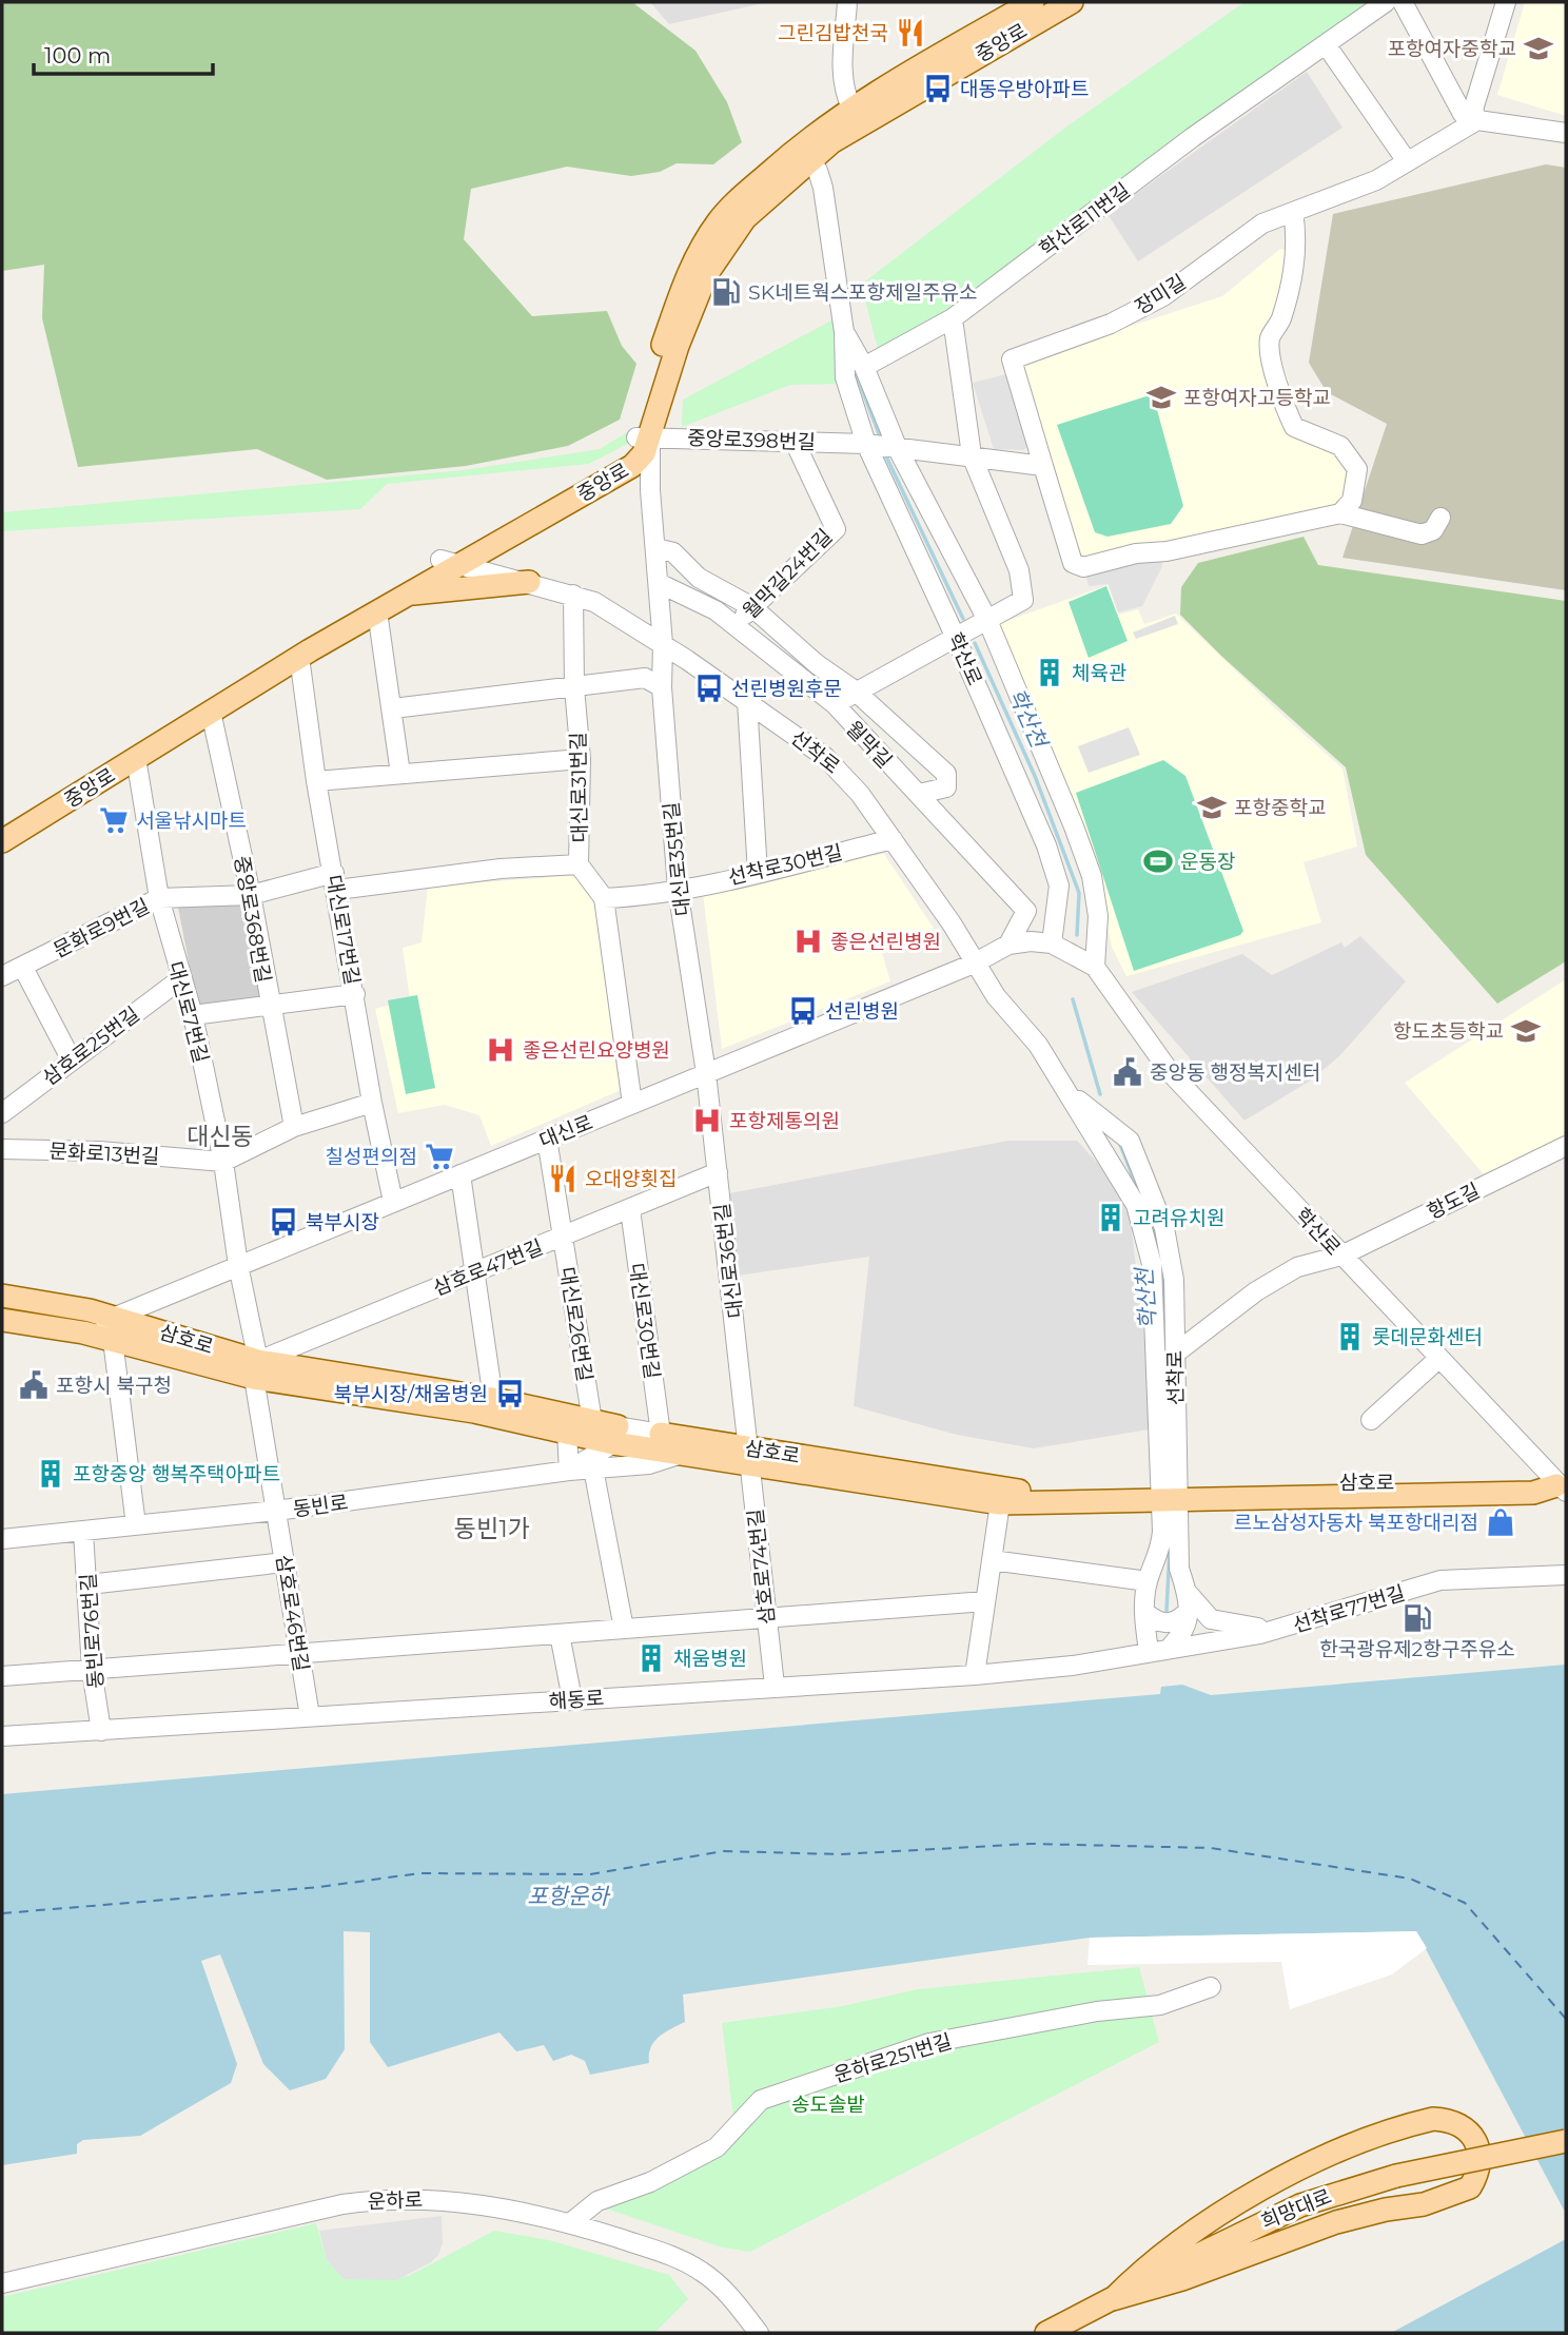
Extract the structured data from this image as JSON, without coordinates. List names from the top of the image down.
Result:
{
  "streets": {
    "main road": ["중앙로", "삼호로", "희망대로"],
    "street": [
      "학산로11번길",
      "장미길",
      "중앙로398번길",
      "월막길24번길",
      "학산로",
      "월막길",
      "선착로",
      "대신로31번길",
      "대신로35번길",
      "선착로30번길",
      "중앙로368번길",
      "문화로9번길",
      "대신로17번길",
      "대신로7번길",
      "삼호로25번길",
      "대신로",
      "문화로13번길",
      "항도길",
      "대신로36번길",
      "삼호로47번길",
      "대신로30번길",
      "대신로26번길",
      "동빈로",
      "삼호로74번길",
      "선착로77번길",
      "삼호로46번길",
      "동빈로76번길",
      "해동로",
      "운하로251번길",
      "운하로"
    ]
  },
  "crossings": [
    ["중앙로", "중앙로398번길"],
    ["중앙로", "학산로"],
    ["중앙로", "선착로"],
    ["중앙로", "대신로35번길"],
    ["중앙로", "중앙로368번길"],
    ["중앙로", "대신로17번길"],
    ["중앙로", "대신로7번길"],
    ["학산로11번길", "학산로"],
    ["중앙로398번길", "월막길24번길"],
    ["중앙로398번길", "학산로"],
    ["중앙로398번길", "대신로35번길"],
    ["월막길24번길", "월막길"],
    ["학산로", "대신로"],
    ["학산로", "항도길"],
    ["학산로", "삼호로"],
    ["월막길", "대신로35번길"],
    ["월막길", "대신로"],
    ["선착로", "대신로31번길"],
    ["선착로", "대신로35번길"],
    ["선착로", "선착로30번길"],
    ["선착로", "대신로"],
    ["선착로", "항도길"],
    ["선착로", "삼호로"],
    ["선착로", "선착로77번길"],
    ["선착로", "해동로"],
    ["대신로31번길", "선착로30번길"],
    ["대신로31번길", "문화로9번길"],
    ["대신로31번길", "대신로"],
    ["대신로35번길", "선착로30번길"],
    ["대신로35번길", "대신로"],
    ["대신로35번길", "대신로36번길"],
    ["중앙로368번길", "문화로9번길"],
    ["문화로9번길", "대신로17번길"],
    ["문화로9번길", "대신로7번길"],
    ["대신로17번길", "대신로"],
    ["대신로7번길", "삼호로25번길"],
    ["대신로7번길", "대신로"],
    ["대신로7번길", "문화로13번길"],
    ["대신로7번길", "삼호로47번길"],
    ["대신로7번길", "삼호로"],
    ["대신로7번길", "삼호로46번길"],
    ["대신로", "대신로36번길"],
    ["대신로", "대신로26번길"],
    ["대신로", "삼호로"],
    ["대신로36번길", "삼호로47번길"],
    ["대신로36번길", "삼호로"],
    ["대신로36번길", "삼호로74번길"],
    ["삼호로47번길", "대신로30번길"],
    ["삼호로47번길", "대신로26번길"],
    ["삼호로47번길", "삼호로"],
    ["삼호로47번길", "삼호로46번길"],
    ["대신로30번길", "삼호로"],
    ["대신로26번길", "삼호로"],
    ["삼호로", "동빈로"],
    ["삼호로", "삼호로74번길"],
    ["삼호로", "삼호로46번길"],
    ["동빈로", "삼호로46번길"],
    ["동빈로", "동빈로76번길"],
    ["삼호로74번길", "해동로"],
    ["선착로77번길", "해동로"],
    ["삼호로46번길", "해동로"],
    ["동빈로76번길", "해동로"],
    ["운하로251번길", "운하로"]
  ],
  "districts": ["대신동", "동빈1가"],
  "water": ["학산천", "포항운하"],
  "parks": ["송도솔밭"],
  "places": {
    "restaurant": ["그린김밥천국", "오대양횟집"],
    "school or university": [
      "포항여자중학교",
      "포항여자고등학교",
      "포항중학교",
      "항도초등학교"
    ],
    "bus stop": [
      "대동우방아파트",
      "선린병원후문",
      "선린병원",
      "북부시장",
      "북부시장/채움병원"
    ],
    "fuel station": ["SK네트웍스포항제일주유소", "한국광유제2항구주유소"],
    "building": [
      "체육관",
      "고려유치원",
      "롯데문화센터",
      "포항중앙 행복주택아파트",
      "채움병원"
    ],
    "supermarket": ["서울낚시마트", "칠성편의점"],
    "sports": ["운동장"],
    "hospital": ["좋은선린병원", "좋은선린요양병원", "포항제통의원"],
    "public building": ["중앙동 행정복지센터", "포항시 북구청"],
    "shop": ["르노삼성자동차 북포항대리점"]
  },
  "scale_bar": "100 m"
}
